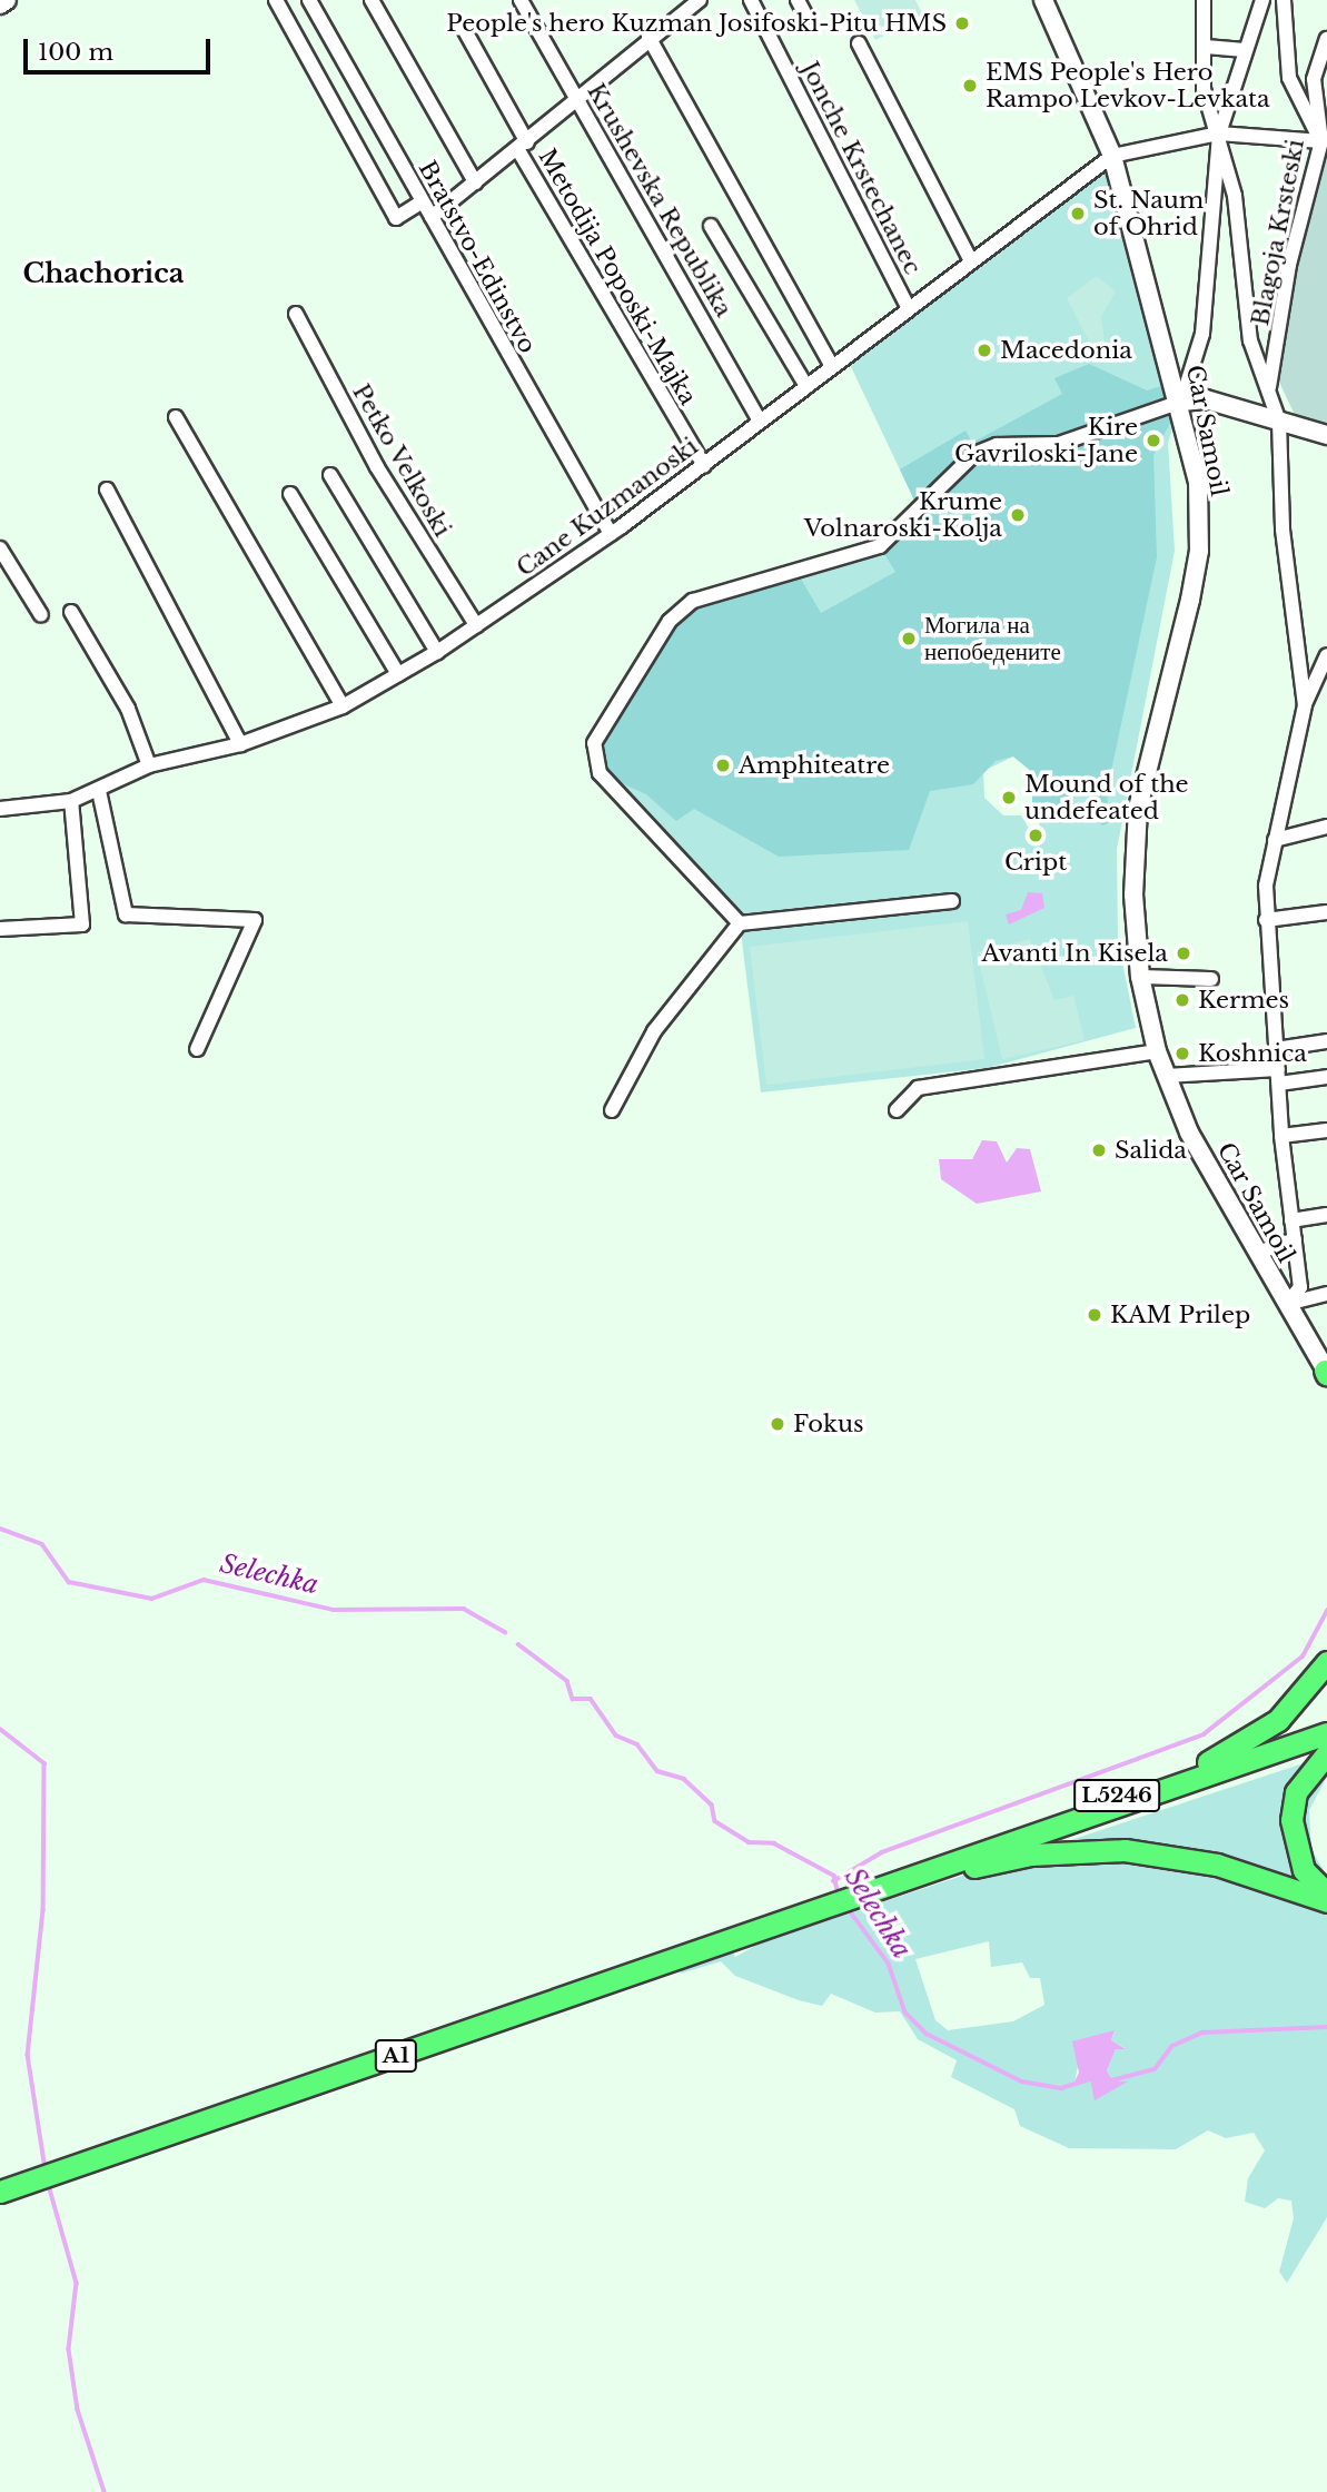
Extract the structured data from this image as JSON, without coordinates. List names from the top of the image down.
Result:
{
  "streets": {
    "main road": ["L5246", "A1"],
    "street": [
      "Jonche Krstechanec",
      "Krushevska Republika",
      "Blagoja Krsteski",
      "Bratstvo-Edinstvo",
      "Metodija Poposki-Majka",
      "Car Samoil",
      "Petko Velkoski",
      "Cane Kuzmanoski"
    ]
  },
  "crossings": [
    ["Jonche Krstechanec", "Cane Kuzmanoski"],
    ["Krushevska Republika", "Cane Kuzmanoski"],
    ["Blagoja Krsteski", "Cane Kuzmanoski"],
    ["Bratstvo-Edinstvo", "Cane Kuzmanoski"],
    ["Metodija Poposki-Majka", "Cane Kuzmanoski"],
    ["Car Samoil", "Cane Kuzmanoski"],
    ["Petko Velkoski", "Cane Kuzmanoski"],
    ["L5246", "A1"]
  ],
  "districts": ["Chachorica"],
  "water": ["Selechka"],
  "places": [
    "People's hero Kuzman Josifoski-Pitu HMS",
    "EMS People's Hero Rampo Levkov-Levkata",
    "St. Naum of Ohrid",
    "Macedonia",
    "Kire Gavriloski-Jane",
    "Krume Volnaroski-Kolja",
    "Могила на непобедените",
    "Amphiteatre",
    "Mound of the undefeated",
    "Cript",
    "Avanti In Kisela",
    "Kermes",
    "Koshnica",
    "Salida",
    "KAM Prilep",
    "Fokus"
  ],
  "scale_bar": "100 m"
}
